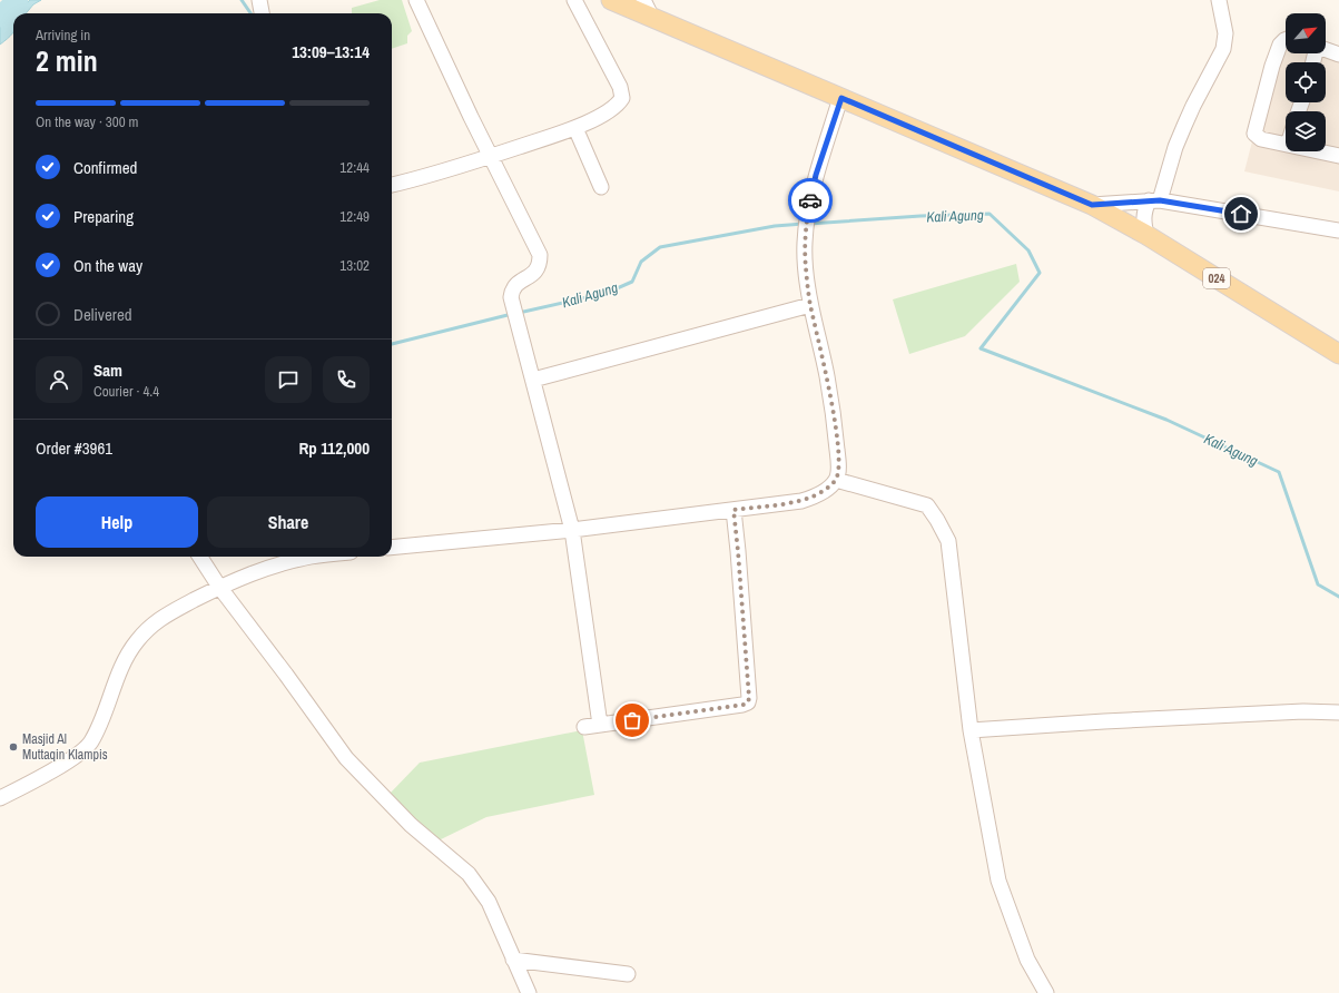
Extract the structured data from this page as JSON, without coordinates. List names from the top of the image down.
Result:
{
  "streets": {
    "main road": ["024"]
  },
  "water": ["Kali Agung"],
  "places": ["Masjid Al Muttaqin Klampis"],
  "north": "top right",
  "page": {
    "heading": ["2 min", "Arriving in", "13:09–13:14"],
    "panel": [
      "Sam",
      "Courier · 4.4",
      "Order #3961",
      "Rp 112,000"
    ],
    "bar": "On the way · 300 m",
    "list": [
      ["Confirmed", "12:44"],
      ["Preparing", "12:49"],
      ["On the way", "13:02"],
      "Delivered"
    ],
    "buttons": ["Help", "Share"]
  }
}
